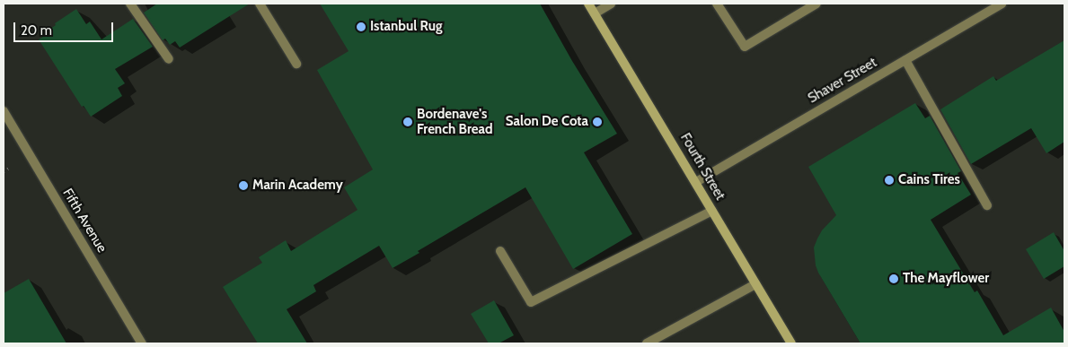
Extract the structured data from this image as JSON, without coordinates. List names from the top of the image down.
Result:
{
  "streets": {
    "main road": ["Fourth Street"],
    "street": ["Shaver Street", "Fifth Avenue"]
  },
  "crossings": [
    ["Shaver Street", "Fourth Street"]
  ],
  "places": [
    "Istanbul Rug",
    "Bordenave's French Bread",
    "Salon De Cota",
    "Cains Tires",
    "Marin Academy",
    "The Mayflower"
  ],
  "scale_bar": "20 m"
}
